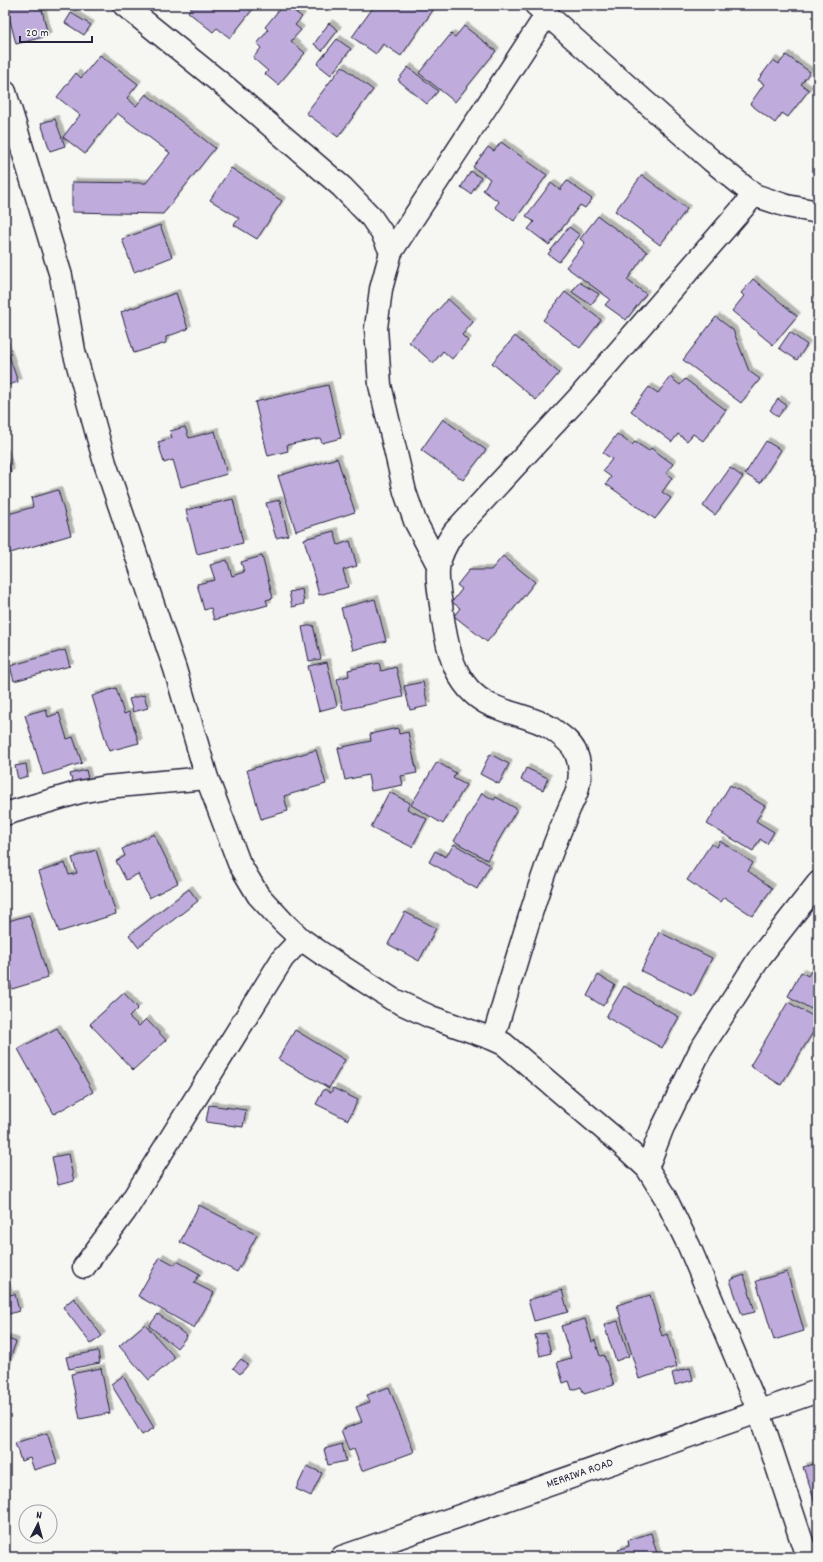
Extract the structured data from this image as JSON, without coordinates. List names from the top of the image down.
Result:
{
  "streets": {
    "street": ["MERRIWA ROAD"]
  },
  "scale_bar": "20 m",
  "north": "top"
}
